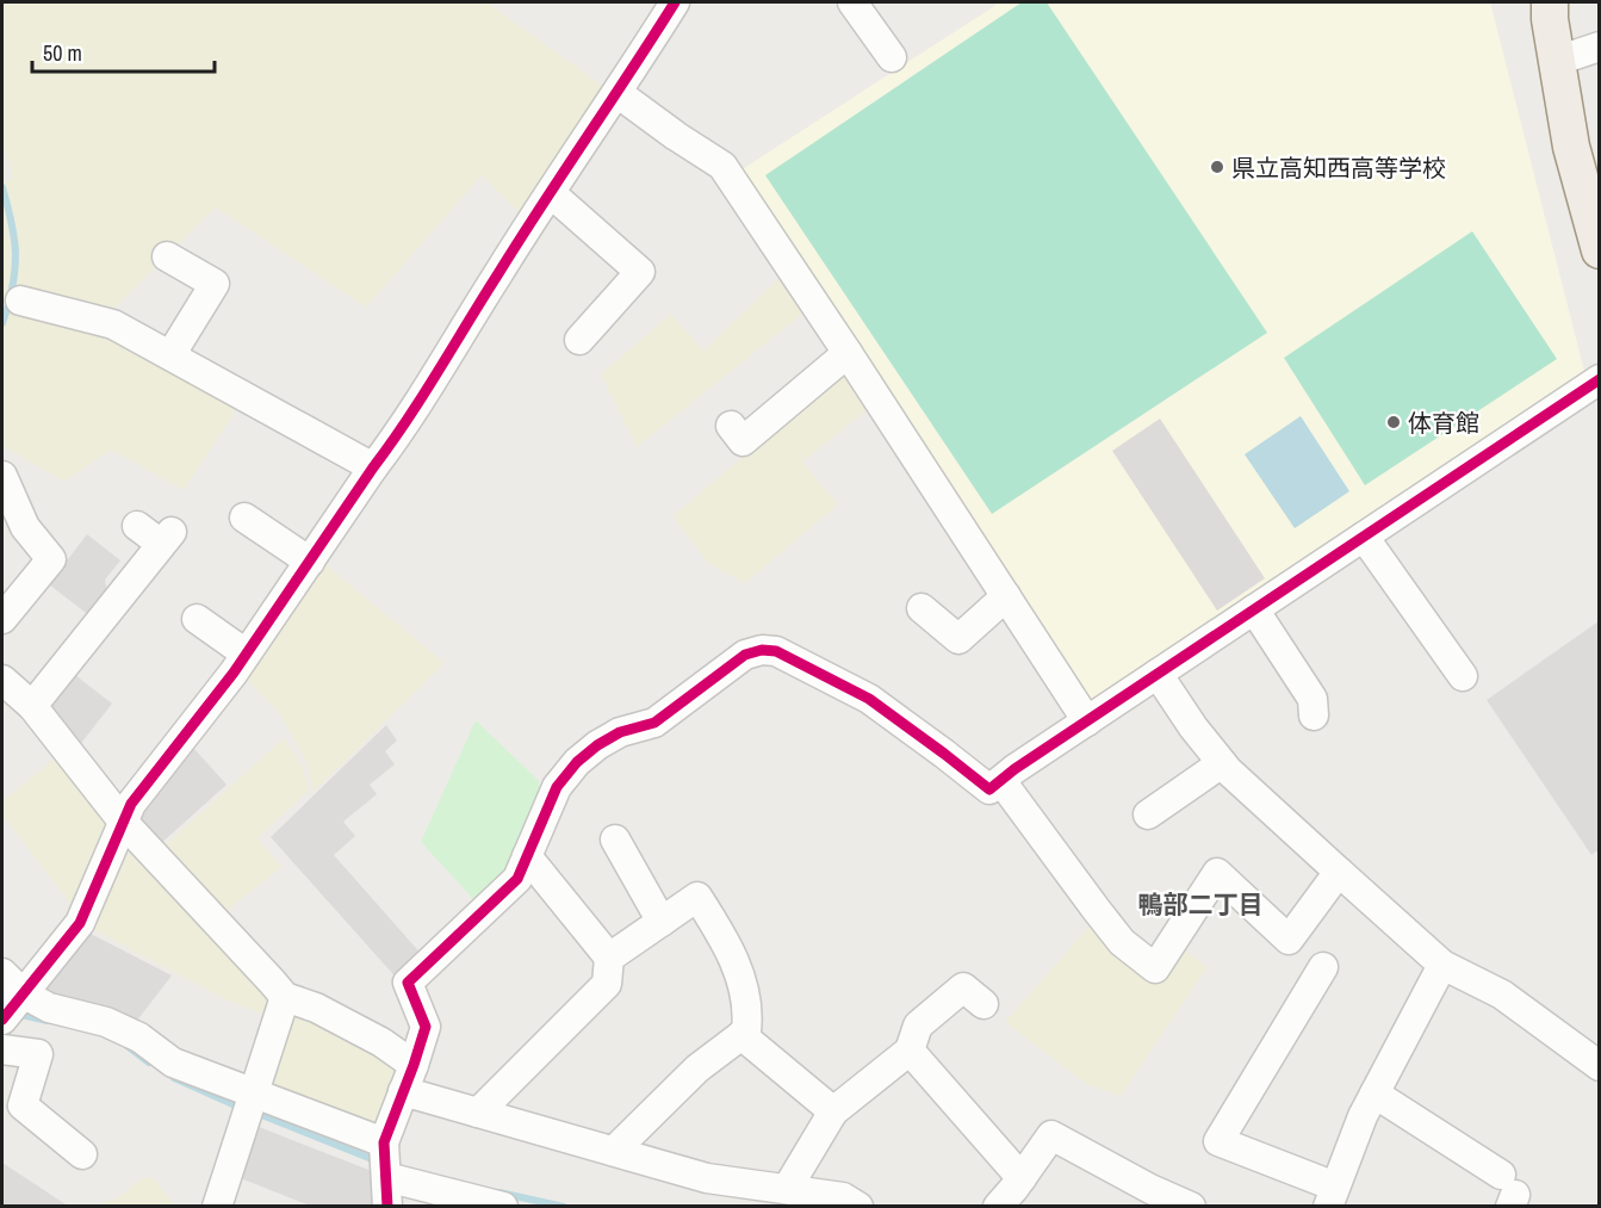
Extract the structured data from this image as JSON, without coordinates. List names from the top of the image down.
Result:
{
  "districts": ["鴨部二丁目"],
  "places": ["県立高知西高等学校", "体育館"],
  "scale_bar": "50 m"
}
